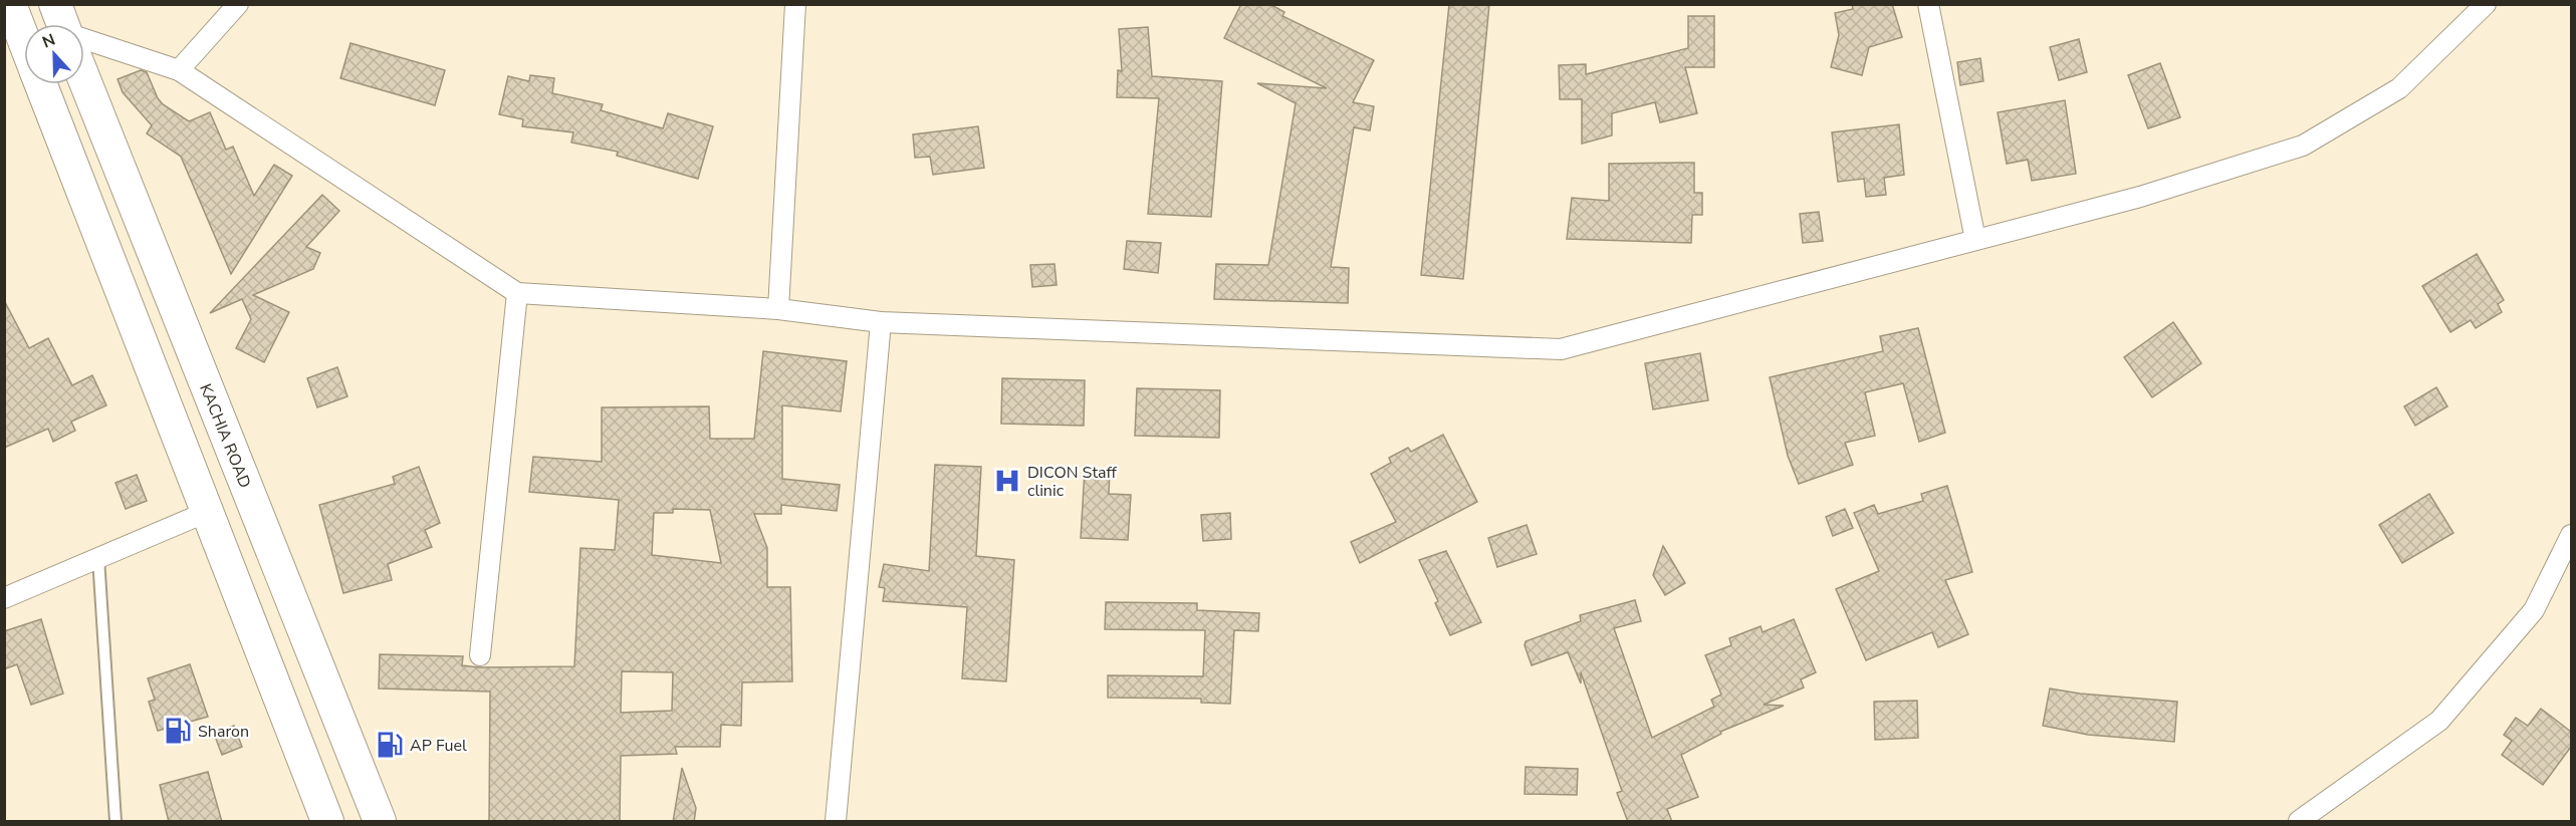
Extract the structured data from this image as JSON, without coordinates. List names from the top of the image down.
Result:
{
  "streets": {
    "main road": ["KACHIA ROAD"]
  },
  "places": {
    "hospital": ["DICON Staff clinic"],
    "fuel station": ["Sharon", "AP Fuel"]
  },
  "north": "top"
}
